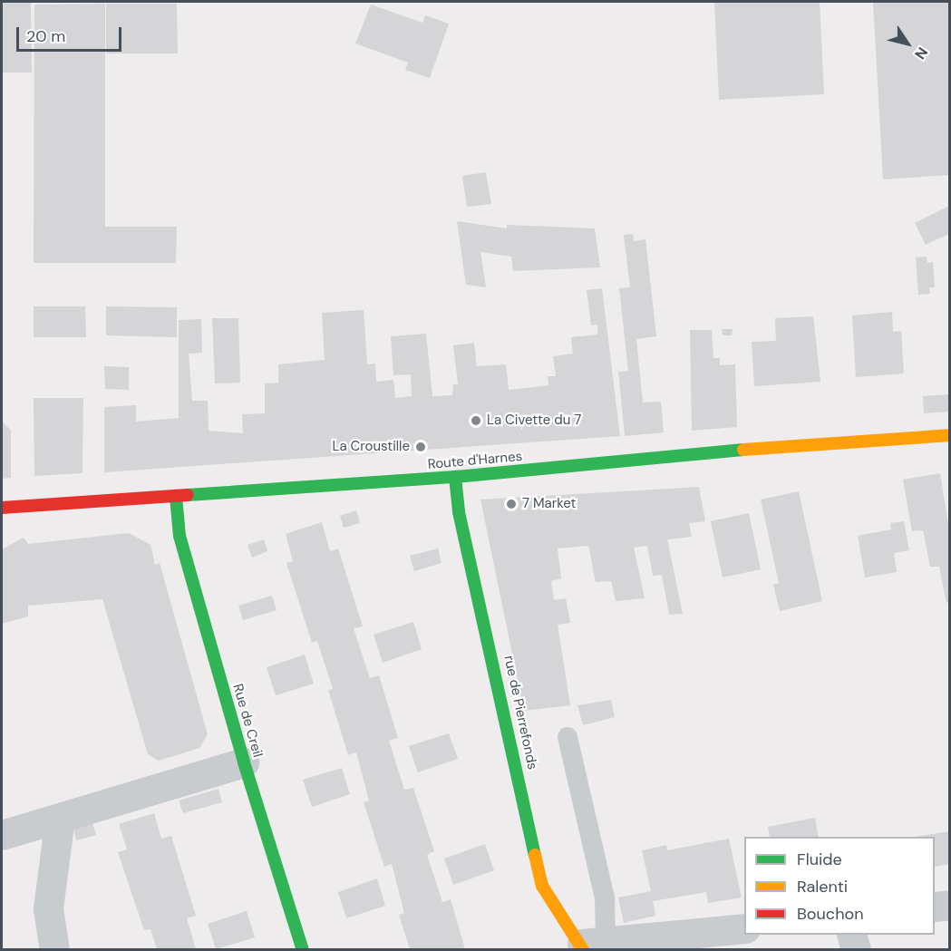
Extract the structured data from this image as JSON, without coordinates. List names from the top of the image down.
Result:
{
  "streets": {
    "street": ["Route d'Harnes", "rue de Pierrefonds", "Rue de Creil"]
  },
  "crossings": [
    ["Route d'Harnes", "rue de Pierrefonds"],
    ["Route d'Harnes", "Rue de Creil"]
  ],
  "places": ["La Civette du 7", "La Croustille", "7 Market"],
  "legend": ["Fluide", "Ralenti", "Bouchon"],
  "scale_bar": "20 m",
  "north": "bottom right"
}
